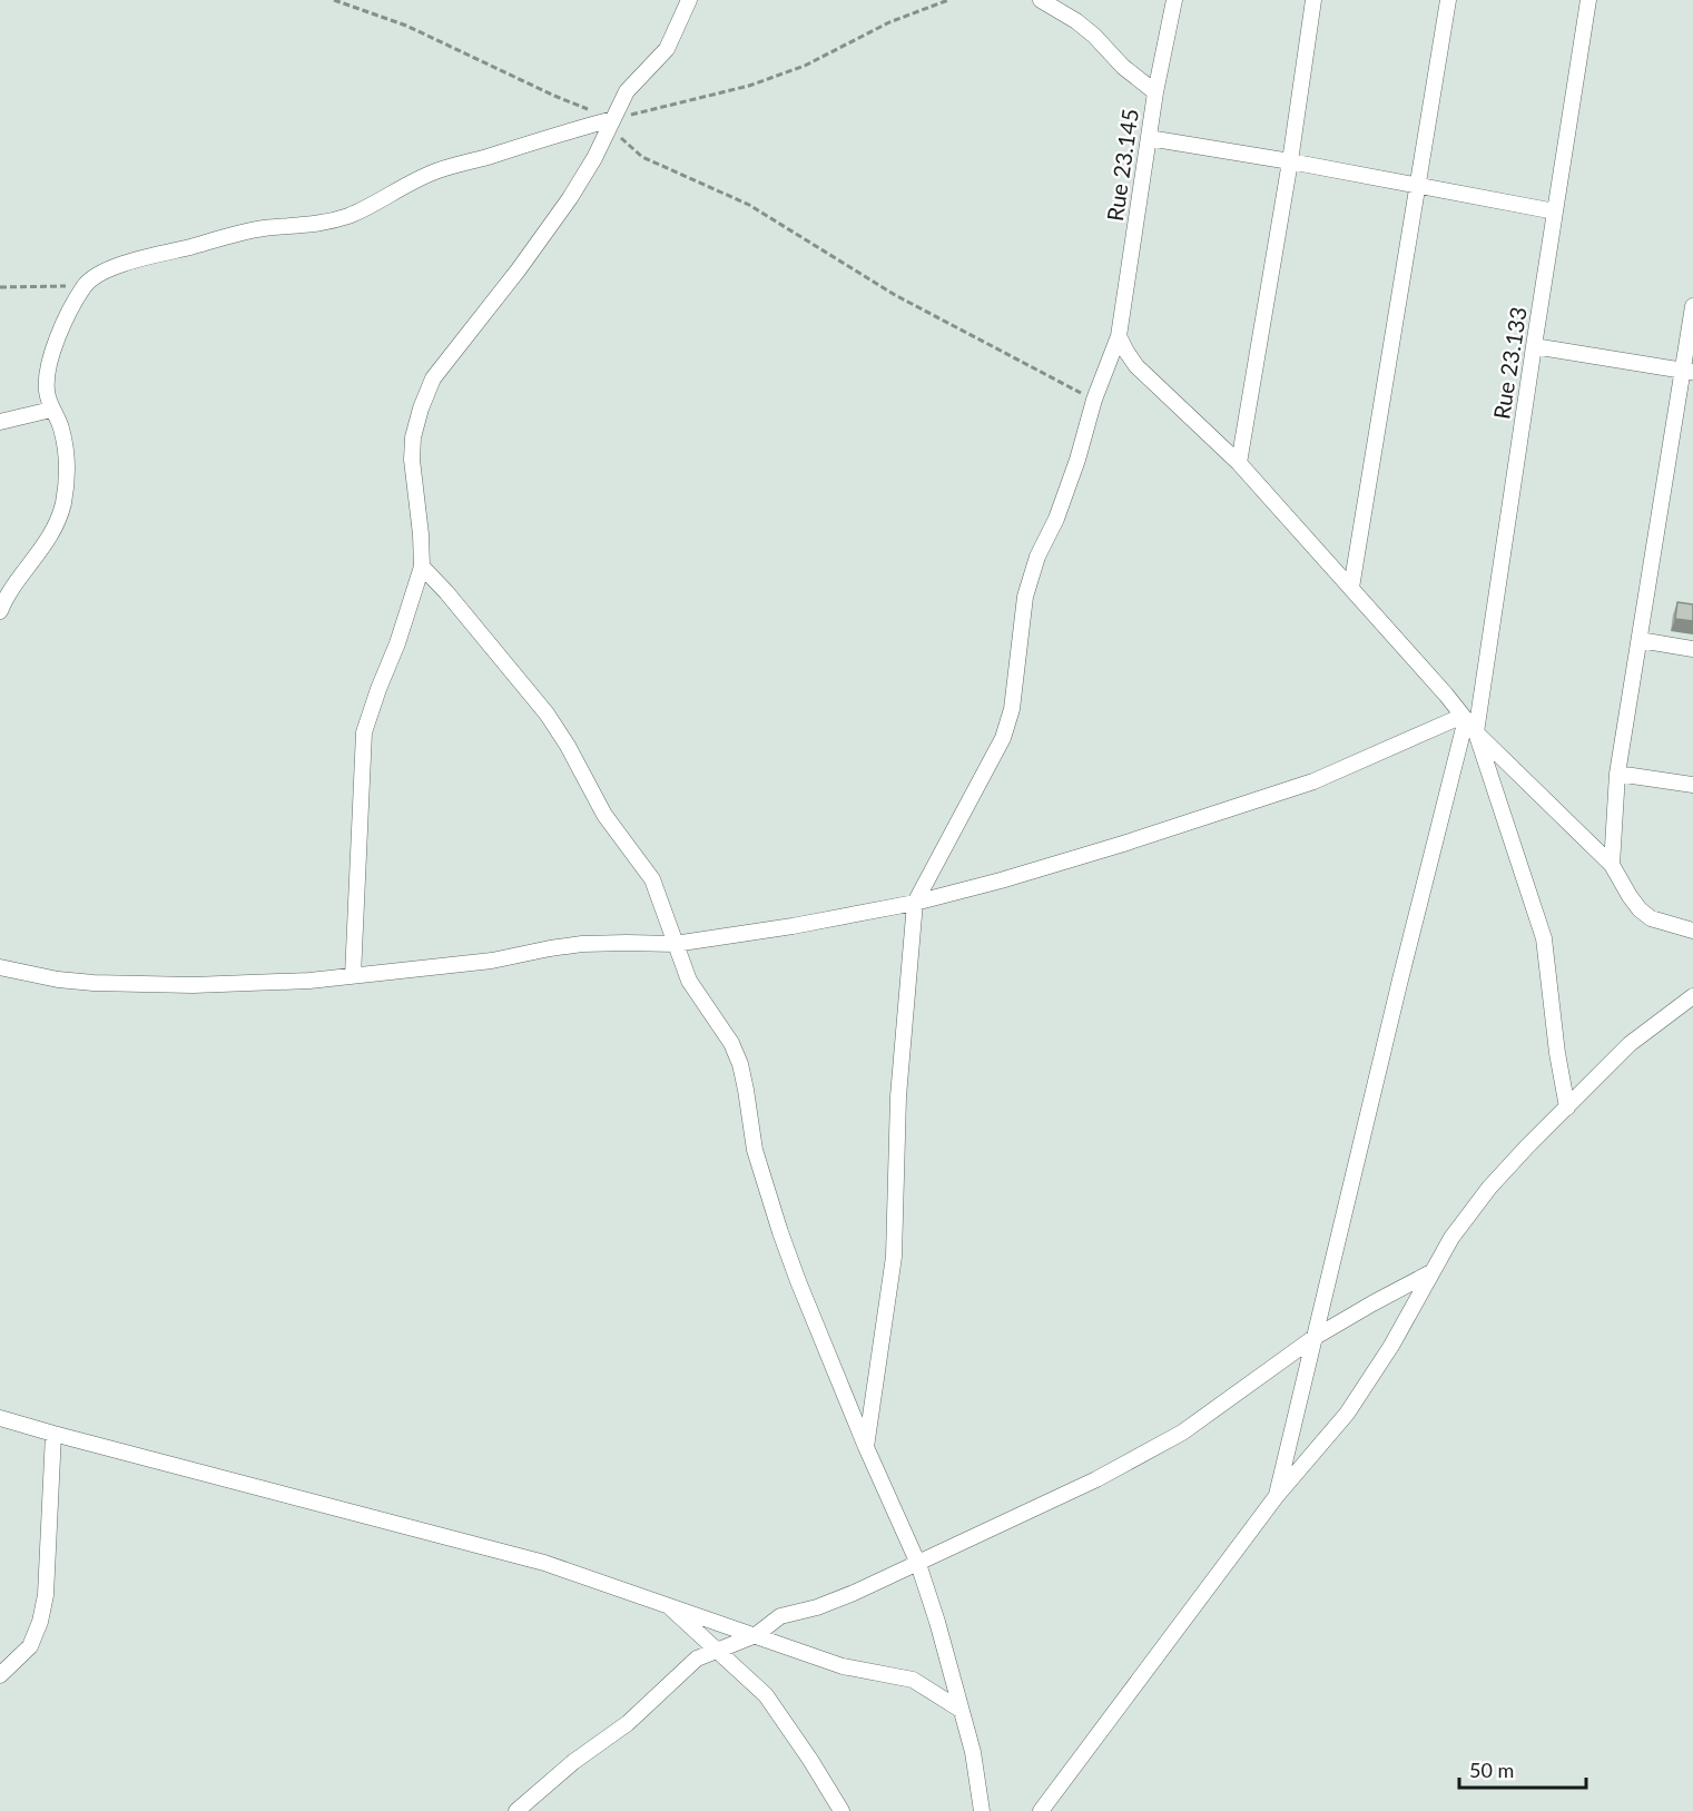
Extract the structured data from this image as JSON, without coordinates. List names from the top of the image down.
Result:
{
  "streets": {
    "street": ["Rue 23.145", "Rue 23.133"]
  },
  "scale_bar": "50 m"
}
